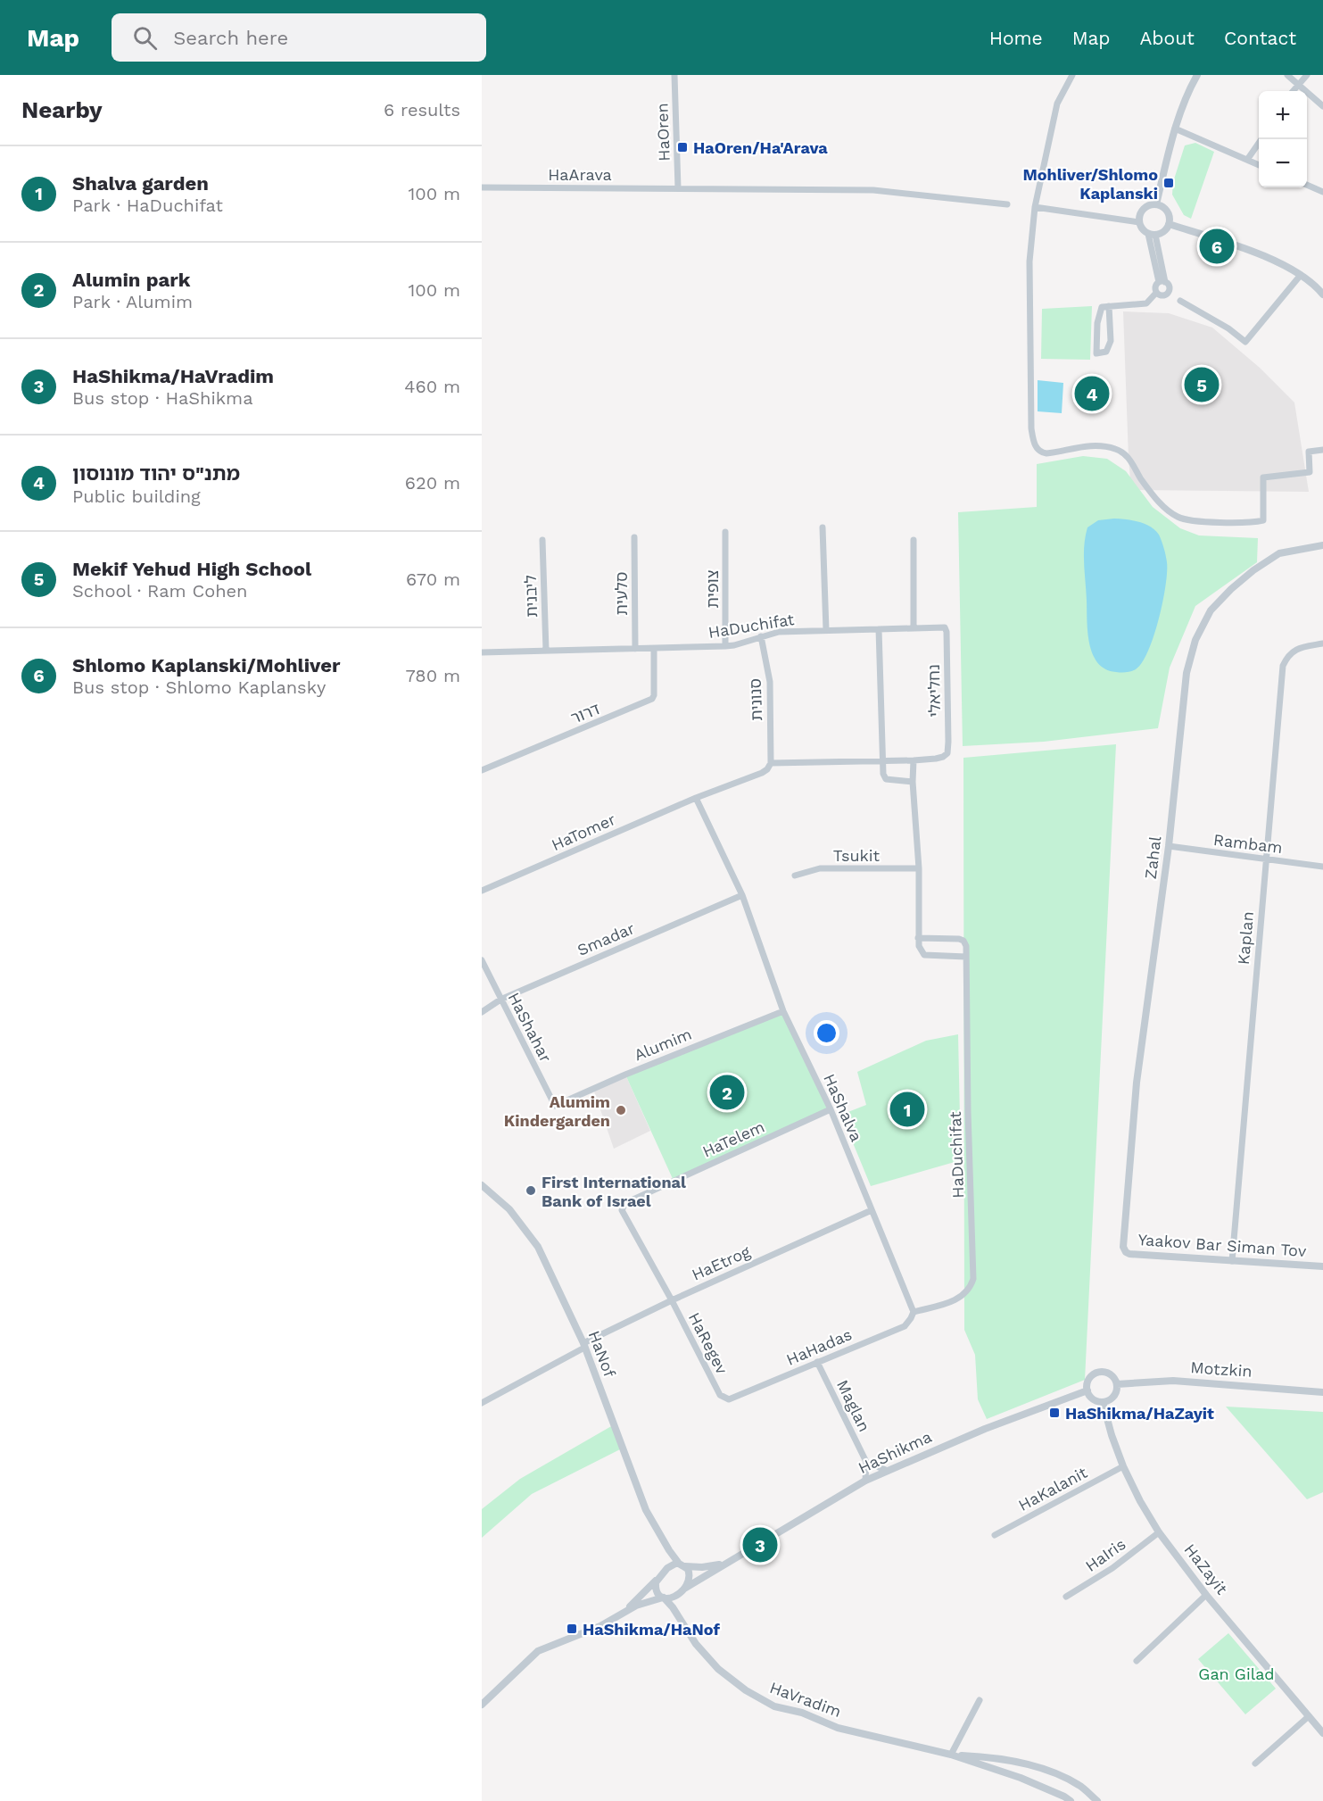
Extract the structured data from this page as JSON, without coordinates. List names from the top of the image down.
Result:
{
  "streets": {
    "street": [
      "HaOren",
      "HaArava",
      "צופית",
      "סלעית",
      "ליבנית",
      "HaDuchifat",
      "נחליאלי",
      "סנונית",
      "דרור",
      "HaTomer",
      "Rambam",
      "Tsukit",
      "Zahal",
      "Kaplan",
      "Smadar",
      "HaShahar",
      "Alumim",
      "HaShalva",
      "HaTelem",
      "Yaakov Bar Siman Tov",
      "HaEtrog",
      "HaRegev",
      "HaHadas",
      "HaNof",
      "Motzkin",
      "Maglan",
      "HaShikma",
      "HaKalanit",
      "HaIris",
      "HaZayit",
      "HaVradim"
    ]
  },
  "crossings": [
    ["HaOren", "HaArava"],
    ["צופית", "HaDuchifat"],
    ["סלעית", "HaDuchifat"],
    ["ליבנית", "HaDuchifat"],
    ["HaDuchifat", "נחליאלי"],
    ["HaDuchifat", "סנונית"],
    ["HaDuchifat", "דרור"],
    ["HaDuchifat", "HaShalva"],
    ["HaDuchifat", "HaHadas"],
    ["סנונית", "HaTomer"],
    ["HaTomer", "HaShalva"],
    ["Rambam", "Zahal"],
    ["Rambam", "Kaplan"],
    ["Zahal", "Yaakov Bar Siman Tov"],
    ["Kaplan", "Yaakov Bar Siman Tov"],
    ["Smadar", "HaShahar"],
    ["Smadar", "HaShalva"],
    ["HaShahar", "Alumim"],
    ["Alumim", "HaShalva"],
    ["HaShalva", "HaTelem"],
    ["HaShalva", "HaEtrog"],
    ["HaShalva", "HaHadas"],
    ["HaTelem", "HaRegev"],
    ["HaEtrog", "HaRegev"],
    ["HaEtrog", "HaNof"],
    ["HaRegev", "HaHadas"],
    ["HaHadas", "Maglan"],
    ["HaNof", "HaShikma"],
    ["HaNof", "HaVradim"],
    ["Motzkin", "HaShikma"],
    ["Motzkin", "HaZayit"],
    ["Maglan", "HaShikma"],
    ["HaShikma", "HaZayit"],
    ["HaShikma", "HaVradim"],
    ["HaKalanit", "HaZayit"],
    ["HaIris", "HaZayit"]
  ],
  "parks": ["Gan Gilad"],
  "places": {
    "transit": [
      "HaOren/Ha'Arava",
      "Mohliver/Shlomo Kaplanski",
      "HaShikma/HaZayit",
      "HaShikma/HaNof"
    ],
    "other": ["Alumim Kindergarden", "First International Bank of Israel"]
  },
  "page": {
    "header": "Map",
    "search": "Search here",
    "nav": [
      "Home",
      "Map",
      "About",
      "Contact"
    ],
    "heading": ["Nearby", "6 results"],
    "map_buttons": ["+", "−"],
    "list": [
      {
        "mark": "1",
        "name": "Shalva garden",
        "note": "Park · HaDuchifat",
        "value": "100 m"
      },
      {
        "mark": "2",
        "name": "Alumin park",
        "note": "Park · Alumim",
        "value": "100 m"
      },
      {
        "mark": "3",
        "name": "HaShikma/HaVradim",
        "note": "Bus stop · HaShikma",
        "value": "460 m"
      },
      {
        "mark": "4",
        "name": "מתנ\"ס יהוד מונוסון",
        "note": "Public building",
        "value": "620 m"
      },
      {
        "mark": "5",
        "name": "Mekif Yehud High School",
        "note": "School · Ram Cohen",
        "value": "670 m"
      },
      {
        "mark": "6",
        "name": "Shlomo Kaplanski/Mohliver",
        "note": "Bus stop · Shlomo Kaplansky",
        "value": "780 m"
      }
    ],
    "pins": [
      "6",
      "5",
      "4",
      "2",
      "1",
      "3"
    ]
  }
}
